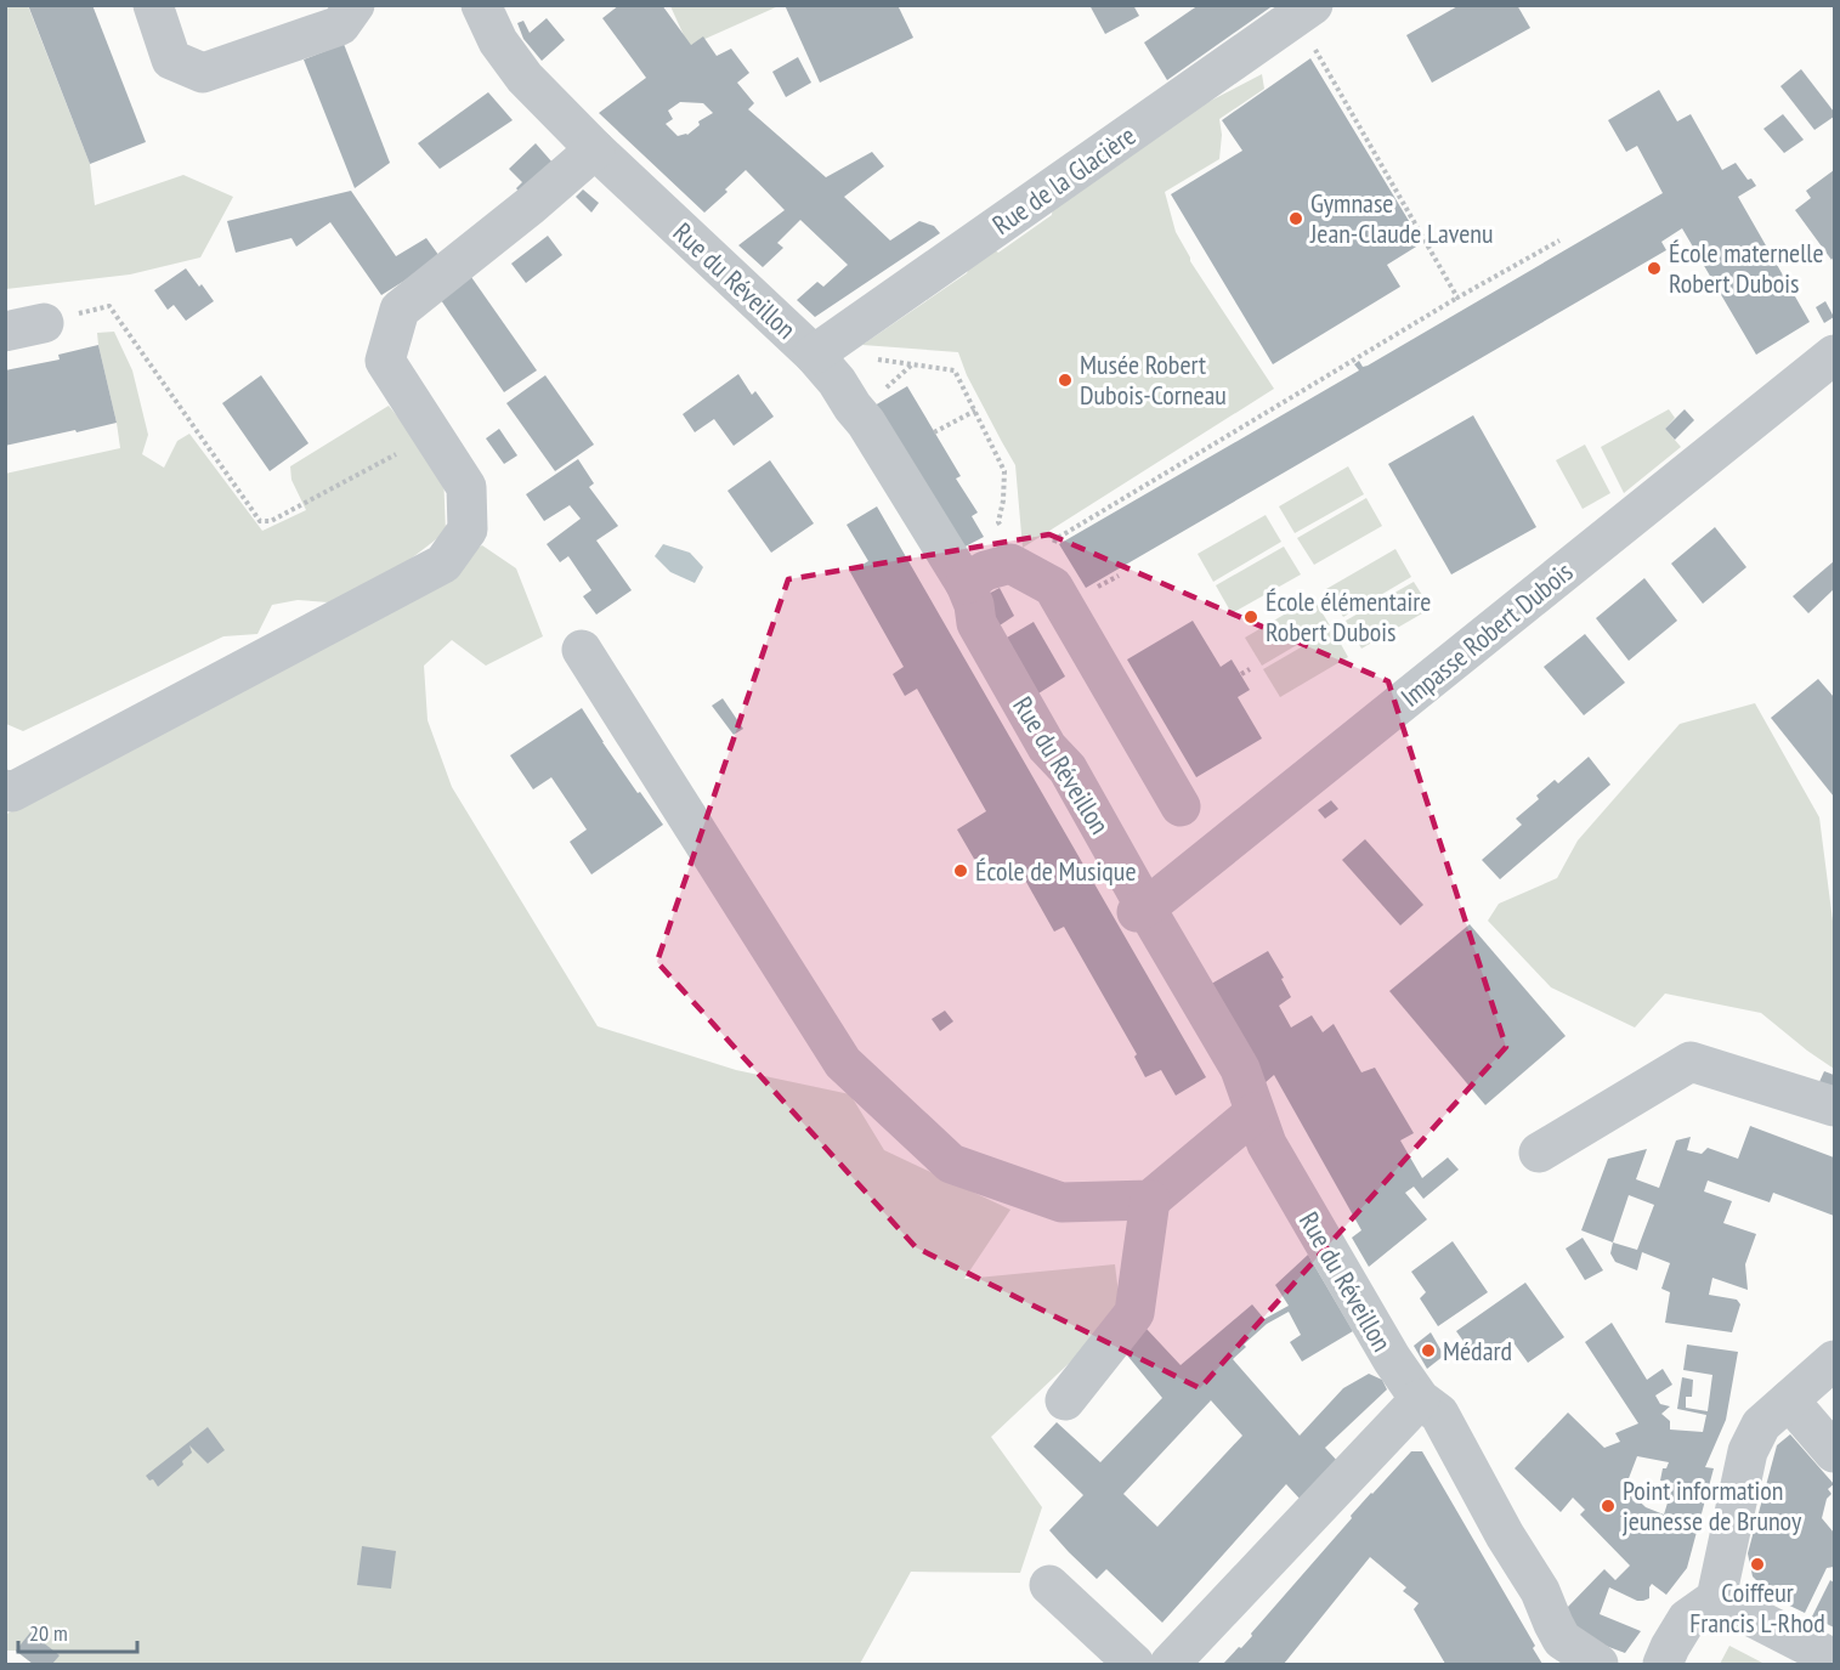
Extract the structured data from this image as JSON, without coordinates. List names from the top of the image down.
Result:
{
  "streets": {
    "street": ["Rue de la Glacière", "Rue du Réveillon", "Impasse Robert Dubois"]
  },
  "crossings": [
    ["Rue de la Glacière", "Rue du Réveillon"],
    ["Rue du Réveillon", "Impasse Robert Dubois"]
  ],
  "places": [
    "Gymnase Jean-Claude Lavenu",
    "École maternelle Robert Dubois",
    "Musée Robert Dubois-Corneau",
    "École élémentaire Robert Dubois",
    "École de Musique",
    "Médard",
    "Point information jeunesse de Brunoy",
    "Coiffeur Francis L-Rhod"
  ],
  "scale_bar": "20 m"
}
